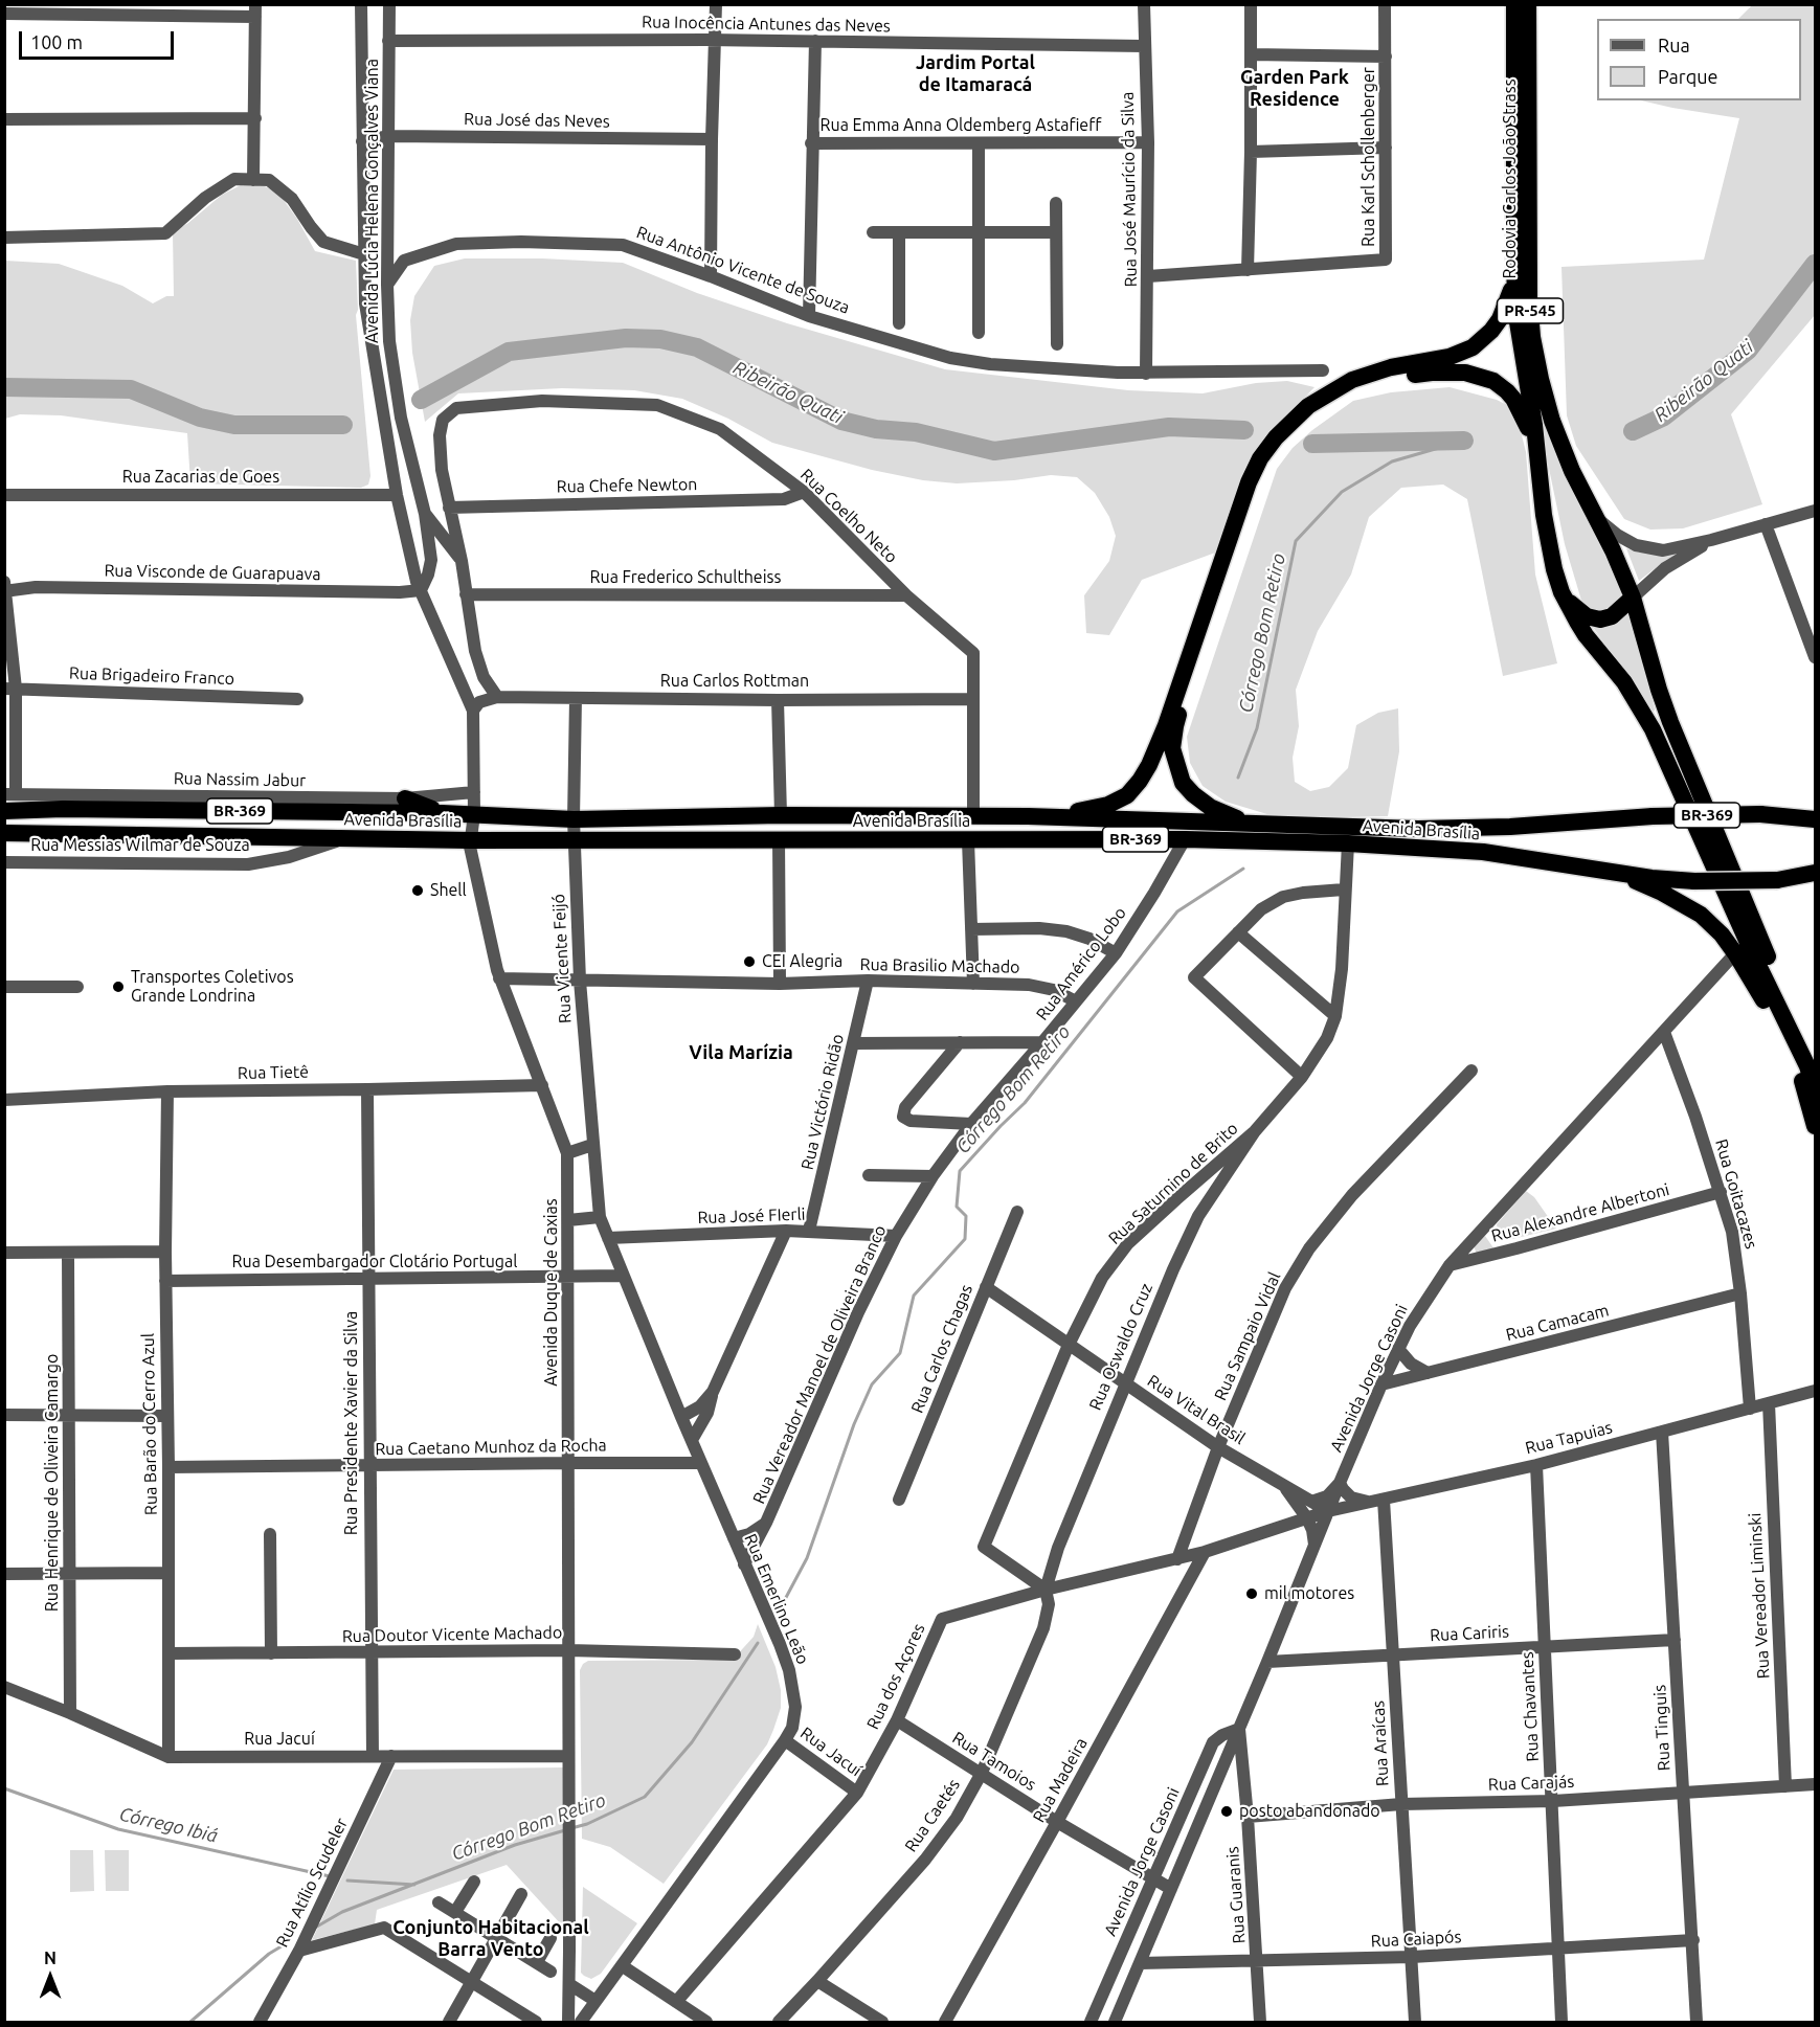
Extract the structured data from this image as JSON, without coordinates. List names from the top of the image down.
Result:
{
  "streets": {
    "highway": [
      "Rodovia Carlos João Strass",
      "PR-545",
      "BR-369",
      "Avenida Brasília"
    ],
    "street": [
      "Rua Inocência Antunes das Neves",
      "Rua José das Neves",
      "Rua Emma Anna Oldemberg Astafieff",
      "Rua Karl Schollenberger",
      "Rua José Maurício da Silva",
      "Avenida Lúcia Helena Gonçalves Viana",
      "Rua Antônio Vicente de Souza",
      "Rua Zacarias de Goes",
      "Rua Chefe Newton",
      "Rua Coelho Neto",
      "Rua Visconde de Guarapuava",
      "Rua Frederico Schultheiss",
      "Rua Brigadeiro Franco",
      "Rua Carlos Rottman",
      "Rua Nassim Jabur",
      "Rua Messias Wilmar de Souza",
      "Rua Vicente Feijó",
      "Rua Américo Lobo",
      "Rua Brasilio Machado",
      "Rua Tietê",
      "Rua Victório Ridão",
      "Rua Saturnino de Brito",
      "Rua Goitacazes",
      "Rua Alexandre Albertoni",
      "Rua José FIerli",
      "Rua Desembargador Clotário Portugal",
      "Avenida Duque de Caxias",
      "Rua Camacam",
      "Rua Sampaio Vidal",
      "Rua Oswaldo Cruz",
      "Rua Carlos Chagas",
      "Rua Vereador Manoel de Oliveira Branco",
      "Avenida Jorge Casoni",
      "Rua Vital Brasil",
      "Rua Presidente Xavier da Silva",
      "Rua Barão do Cerro Azul",
      "Rua Tapuias",
      "Rua Caetano Munhoz da Rocha",
      "Rua Henrique de Oliveira Camargo",
      "Rua Vereador Liminski",
      "Rua Emerlino Leão",
      "Rua Cariris",
      "Rua Doutor Vicente Machado",
      "Rua dos Açores",
      "Rua Chavantes",
      "Rua Tinguis",
      "Rua Jacuí",
      "Rua Araícas",
      "Rua Tamoios",
      "Rua Madeira",
      "Rua Carajás",
      "Rua Caetés",
      "Rua Atílio Scudeler",
      "Rua Guaranis",
      "Rua Caiapós"
    ]
  },
  "crossings": [
    ["Rua Inocência Antunes das Neves", "Rua José Maurício da Silva"],
    ["Rua Inocência Antunes das Neves", "Avenida Lúcia Helena Gonçalves Viana"],
    ["Rua José das Neves", "Avenida Lúcia Helena Gonçalves Viana"],
    ["Rua Emma Anna Oldemberg Astafieff", "Rua José Maurício da Silva"],
    ["Rua Karl Schollenberger", "Rua José Maurício da Silva"],
    ["Rua José Maurício da Silva", "Rua Antônio Vicente de Souza"],
    ["Avenida Lúcia Helena Gonçalves Viana", "Rua Antônio Vicente de Souza"],
    ["Avenida Lúcia Helena Gonçalves Viana", "Rua Zacarias de Goes"],
    ["Avenida Lúcia Helena Gonçalves Viana", "Rua Visconde de Guarapuava"],
    ["Avenida Lúcia Helena Gonçalves Viana", "Avenida Duque de Caxias"],
    ["Rua Chefe Newton", "Rua Coelho Neto"],
    ["Rua Coelho Neto", "Rua Frederico Schultheiss"],
    ["Rua Coelho Neto", "Rua Carlos Rottman"],
    ["Rua Visconde de Guarapuava", "Avenida Duque de Caxias"],
    ["Rua Carlos Rottman", "Rua Vicente Feijó"],
    ["Rua Carlos Rottman", "Avenida Duque de Caxias"],
    ["Rua Nassim Jabur", "Avenida Duque de Caxias"],
    ["Avenida Brasília", "Rua Messias Wilmar de Souza"],
    ["Avenida Brasília", "Rua Vicente Feijó"],
    ["Avenida Brasília", "Rua Américo Lobo"],
    ["Avenida Brasília", "Rua Saturnino de Brito"],
    ["Avenida Brasília", "Avenida Duque de Caxias"],
    ["Rua Vicente Feijó", "Rua Brasilio Machado"],
    ["Rua Vicente Feijó", "Rua Emerlino Leão"],
    ["Rua Américo Lobo", "Rua Brasilio Machado"],
    ["Rua Américo Lobo", "Rua Vereador Manoel de Oliveira Branco"],
    ["Rua Brasilio Machado", "Rua Victório Ridão"],
    ["Rua Brasilio Machado", "Avenida Duque de Caxias"],
    ["Rua Tietê", "Avenida Duque de Caxias"],
    ["Rua Tietê", "Rua Presidente Xavier da Silva"],
    ["Rua Tietê", "Rua Barão do Cerro Azul"],
    ["Rua Victório Ridão", "Rua José FIerli"],
    ["Rua Saturnino de Brito", "Rua Oswaldo Cruz"],
    ["Rua Saturnino de Brito", "Rua Vital Brasil"],
    ["Rua Saturnino de Brito", "Rua dos Açores"],
    ["Rua Saturnino de Brito", "Rua Caetés"],
    ["Rua Goitacazes", "Rua Alexandre Albertoni"],
    ["Rua Goitacazes", "Rua Camacam"],
    ["Rua Goitacazes", "Avenida Jorge Casoni"],
    ["Rua Goitacazes", "Rua Tapuias"],
    ["Rua Alexandre Albertoni", "Avenida Jorge Casoni"],
    ["Rua José FIerli", "Rua Vereador Manoel de Oliveira Branco"],
    ["Rua José FIerli", "Rua Emerlino Leão"],
    ["Rua Desembargador Clotário Portugal", "Avenida Duque de Caxias"],
    ["Rua Desembargador Clotário Portugal", "Rua Presidente Xavier da Silva"],
    ["Rua Desembargador Clotário Portugal", "Rua Barão do Cerro Azul"],
    ["Rua Desembargador Clotário Portugal", "Rua Emerlino Leão"],
    ["Avenida Duque de Caxias", "Rua Caetano Munhoz da Rocha"],
    ["Avenida Duque de Caxias", "Rua Doutor Vicente Machado"],
    ["Avenida Duque de Caxias", "Rua Jacuí"],
    ["Rua Camacam", "Avenida Jorge Casoni"],
    ["Rua Sampaio Vidal", "Rua Vital Brasil"],
    ["Rua Sampaio Vidal", "Rua dos Açores"],
    ["Rua Oswaldo Cruz", "Rua Vital Brasil"],
    ["Rua Oswaldo Cruz", "Rua dos Açores"],
    ["Rua Oswaldo Cruz", "Rua Caetés"],
    ["Rua Carlos Chagas", "Rua Vital Brasil"],
    ["Rua Vereador Manoel de Oliveira Branco", "Rua Emerlino Leão"],
    ["Avenida Jorge Casoni", "Rua Vital Brasil"],
    ["Avenida Jorge Casoni", "Rua Tapuias"],
    ["Avenida Jorge Casoni", "Rua Cariris"],
    ["Avenida Jorge Casoni", "Rua dos Açores"],
    ["Avenida Jorge Casoni", "Rua Tamoios"],
    ["Avenida Jorge Casoni", "Rua Guaranis"],
    ["Avenida Jorge Casoni", "Rua Caiapós"],
    ["Rua Vital Brasil", "Rua Tapuias"],
    ["Rua Vital Brasil", "Rua dos Açores"],
    ["Rua Presidente Xavier da Silva", "Rua Caetano Munhoz da Rocha"],
    ["Rua Presidente Xavier da Silva", "Rua Doutor Vicente Machado"],
    ["Rua Presidente Xavier da Silva", "Rua Jacuí"],
    ["Rua Barão do Cerro Azul", "Rua Caetano Munhoz da Rocha"],
    ["Rua Barão do Cerro Azul", "Rua Doutor Vicente Machado"],
    ["Rua Barão do Cerro Azul", "Rua Jacuí"],
    ["Rua Tapuias", "Rua Vereador Liminski"],
    ["Rua Tapuias", "Rua dos Açores"],
    ["Rua Tapuias", "Rua Chavantes"],
    ["Rua Tapuias", "Rua Tinguis"],
    ["Rua Tapuias", "Rua Araícas"],
    ["Rua Caetano Munhoz da Rocha", "Rua Emerlino Leão"],
    ["Rua Henrique de Oliveira Camargo", "Rua Jacuí"],
    ["Rua Vereador Liminski", "Rua Carajás"],
    ["Rua Emerlino Leão", "Rua Jacuí"],
    ["Rua Cariris", "Rua Chavantes"],
    ["Rua Cariris", "Rua Tinguis"],
    ["Rua Cariris", "Rua Araícas"],
    ["Rua dos Açores", "Rua Jacuí"],
    ["Rua dos Açores", "Rua Tamoios"],
    ["Rua dos Açores", "Rua Madeira"],
    ["Rua dos Açores", "Rua Caetés"],
    ["Rua Chavantes", "Rua Carajás"],
    ["Rua Chavantes", "Rua Caiapós"],
    ["Rua Tinguis", "Rua Carajás"],
    ["Rua Tinguis", "Rua Caiapós"],
    ["Rua Jacuí", "Rua Atílio Scudeler"],
    ["Rua Araícas", "Rua Carajás"],
    ["Rua Araícas", "Rua Caiapós"],
    ["Rua Tamoios", "Rua Madeira"],
    ["Rua Tamoios", "Rua Caetés"],
    ["Rua Carajás", "Rua Guaranis"],
    ["Rua Guaranis", "Rua Caiapós"]
  ],
  "districts": [
    "Jardim Portal de Itamaracá",
    "Garden Park Residence",
    "Vila Marízia",
    "Conjunto Habitacional Barra Vento"
  ],
  "water": ["Ribeirão Quati", "Córrego Bom Retiro", "Córrego Ibiá"],
  "places": [
    "Shell",
    "CEI Alegria",
    "Transportes Coletivos Grande Londrina",
    "mil motores",
    "posto abandonado"
  ],
  "legend": ["Rua", "Parque"],
  "scale_bar": "100 m",
  "north": "top"
}
